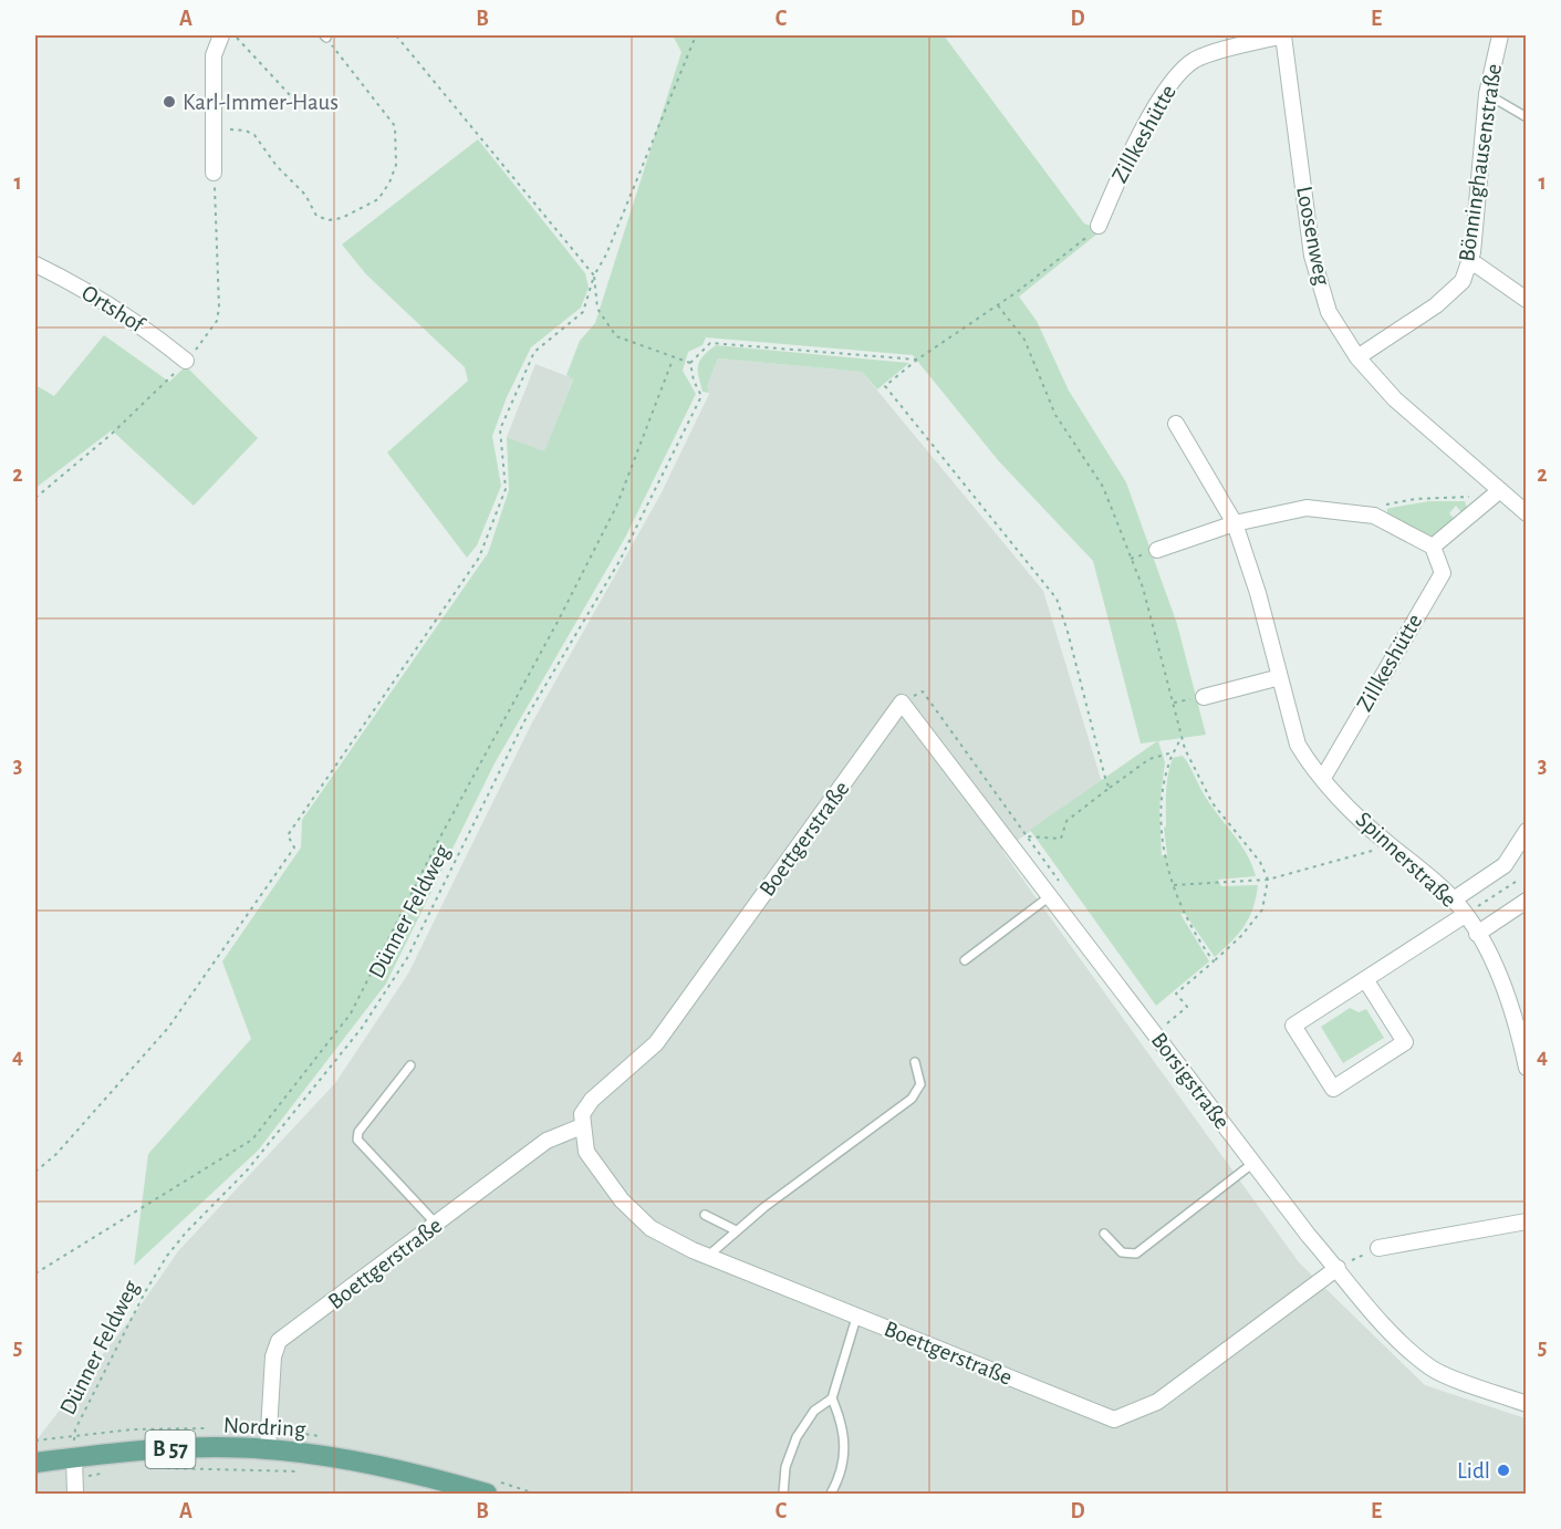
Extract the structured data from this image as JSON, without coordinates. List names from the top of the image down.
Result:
{
  "streets": {
    "main road": ["Nordring", "B 57"],
    "street": [
      "Zillkeshütte",
      "Bönninghausenstraße",
      "Loosenweg",
      "Ortshof",
      "Boettgerstraße",
      "Spinnerstraße",
      "Borsigstraße"
    ],
    "path": ["Dünner Feldweg"]
  },
  "crossings": [
    ["Zillkeshütte", "Loosenweg"],
    ["Zillkeshütte", "Spinnerstraße"],
    ["Bönninghausenstraße", "Loosenweg"],
    ["Boettgerstraße", "Borsigstraße"],
    ["Boettgerstraße", "Nordring"]
  ],
  "places": ["Karl-Immer-Haus", "Lidl"],
  "grid": {
    "columns": [
      "A",
      "B",
      "C",
      "D",
      "E"
    ],
    "rows": [
      "1",
      "2",
      "3",
      "4",
      "5"
    ]
  }
}
